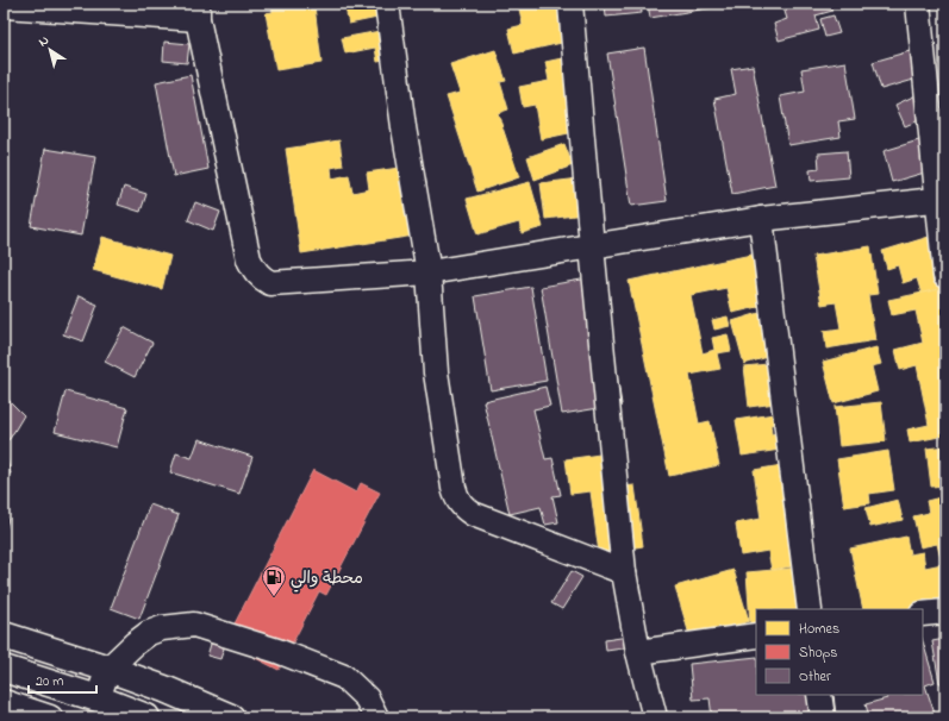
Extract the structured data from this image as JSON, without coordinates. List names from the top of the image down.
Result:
{
  "places": {
    "fuel station": ["محطة والي"]
  },
  "legend": ["Homes", "Shops", "Other"],
  "scale_bar": "20 m",
  "north": "top left"
}
